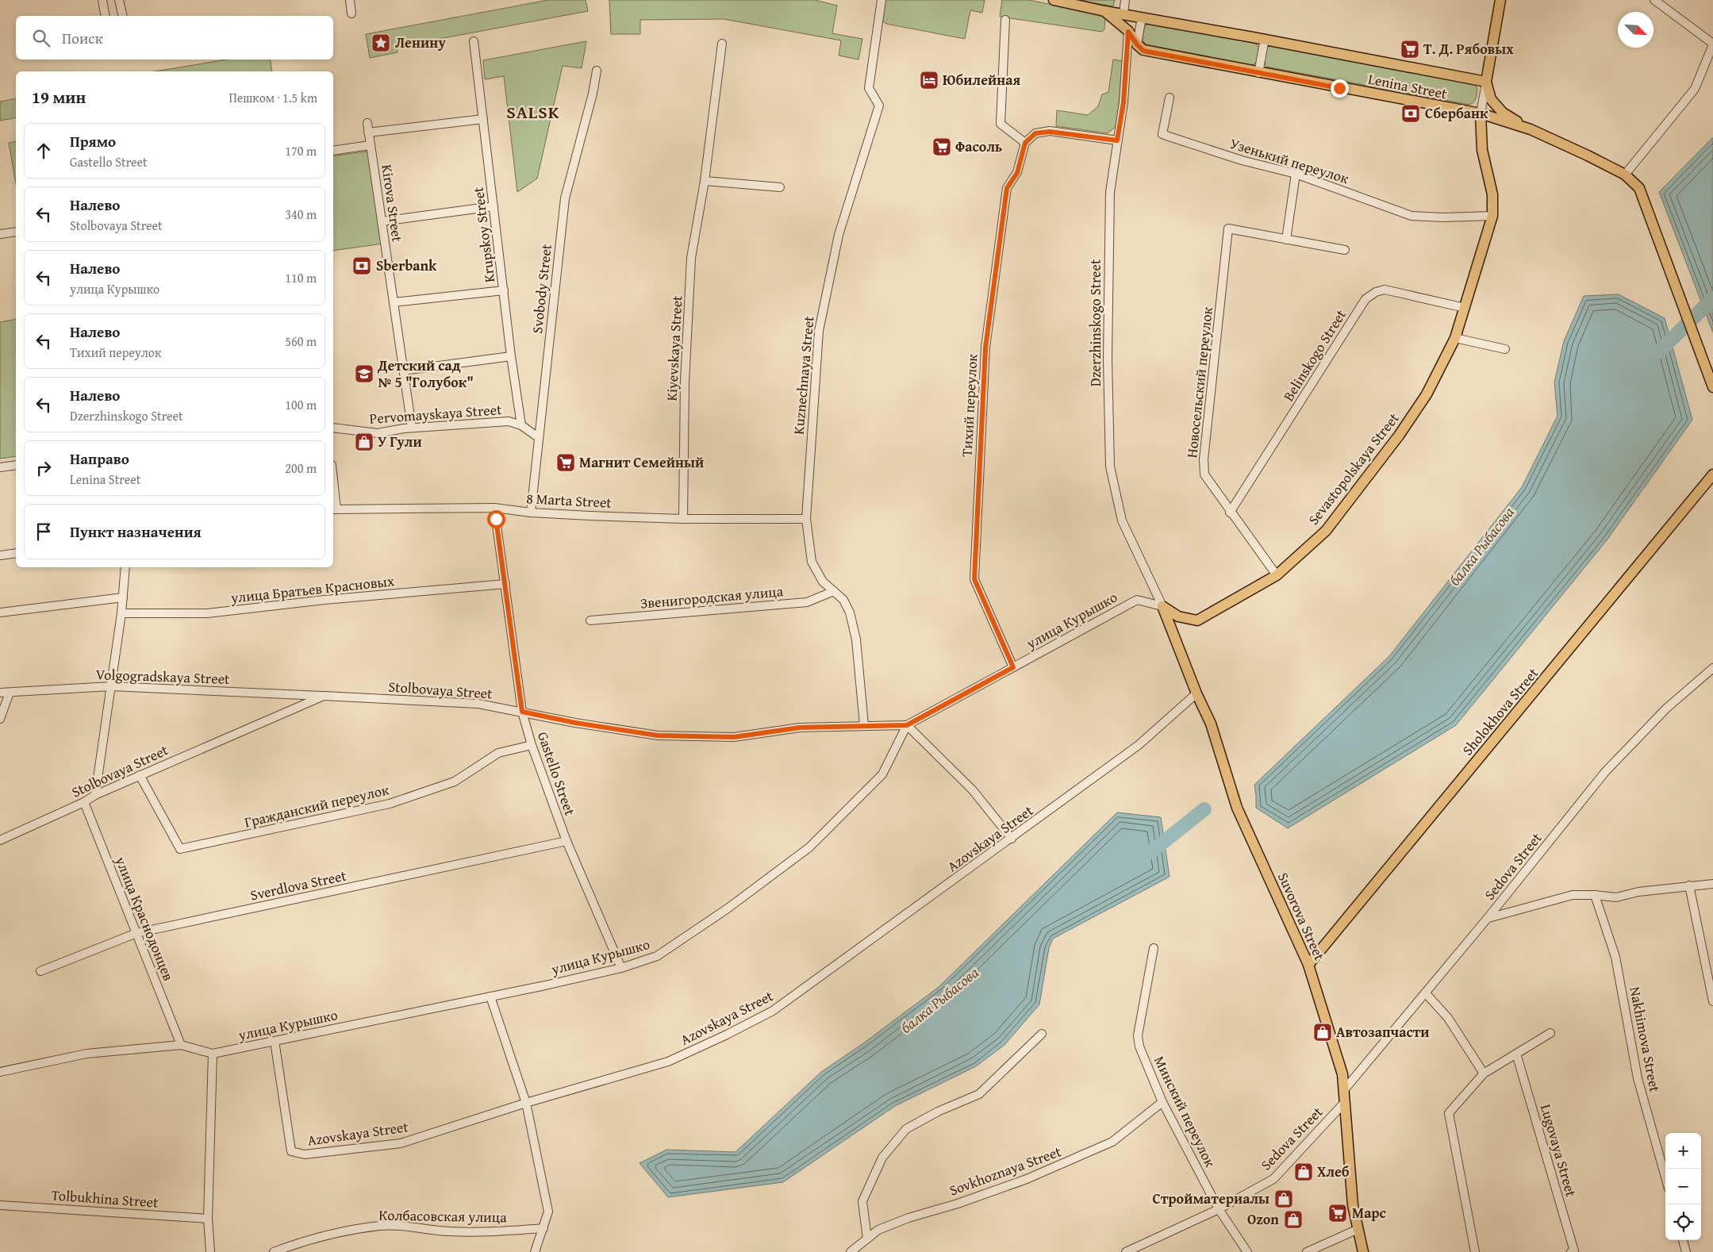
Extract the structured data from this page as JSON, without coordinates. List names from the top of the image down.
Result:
{
  "streets": {
    "main road": [
      "Lenina Street",
      "Sevastopolskaya Street",
      "Sholokhova Street",
      "Suvorova Street"
    ],
    "street": [
      "Узенький переулок",
      "Kirova Street",
      "Krupskoy Street",
      "Svobody Street",
      "Dzerzhinskogo Street",
      "Kiyevskaya Street",
      "Belinskogo Street",
      "Kuznechnaya Street",
      "Новосельский переулок",
      "Тихий переулок",
      "Pervomayskaya Street",
      "8 Marta Street",
      "улица Братьев Красновых",
      "Звенигородская улица",
      "улица Курышко",
      "Volgogradskaya Street",
      "Stolbovaya Street",
      "Gastello Street",
      "Гражданский переулок",
      "Azovskaya Street",
      "Sedova Street",
      "Sverdlova Street",
      "улица Краснодонцев",
      "Nakhimova Street",
      "Минский переулок",
      "Lugovaya Street",
      "Sovkhoznaya Street",
      "Tolbukhina Street",
      "Колбасовская улица"
    ]
  },
  "crossings": [
    ["Lenina Street", "Dzerzhinskogo Street"],
    ["Lenina Street", "Sevastopolskaya Street"],
    ["Узенький переулок", "Sevastopolskaya Street"],
    ["Kirova Street", "Pervomayskaya Street"],
    ["Krupskoy Street", "Pervomayskaya Street"],
    ["Svobody Street", "Pervomayskaya Street"],
    ["Svobody Street", "8 Marta Street"],
    ["Dzerzhinskogo Street", "Sevastopolskaya Street"],
    ["Dzerzhinskogo Street", "улица Курышко"],
    ["Dzerzhinskogo Street", "Suvorova Street"],
    ["Kiyevskaya Street", "8 Marta Street"],
    ["Belinskogo Street", "Новосельский переулок"],
    ["Belinskogo Street", "Sevastopolskaya Street"],
    ["Kuznechnaya Street", "8 Marta Street"],
    ["Kuznechnaya Street", "Звенигородская улица"],
    ["Kuznechnaya Street", "Stolbovaya Street"],
    ["Новосельский переулок", "Sevastopolskaya Street"],
    ["Тихий переулок", "улица Курышко"],
    ["Sevastopolskaya Street", "улица Курышко"],
    ["Sevastopolskaya Street", "Suvorova Street"],
    ["8 Marta Street", "Gastello Street"],
    ["улица Братьев Красновых", "Gastello Street"],
    ["улица Курышко", "Stolbovaya Street"],
    ["улица Курышко", "Gastello Street"],
    ["улица Курышко", "Azovskaya Street"],
    ["улица Курышко", "Suvorova Street"],
    ["улица Курышко", "улица Краснодонцев"],
    ["Volgogradskaya Street", "Stolbovaya Street"],
    ["Stolbovaya Street", "Gastello Street"],
    ["Stolbovaya Street", "Гражданский переулок"],
    ["Stolbovaya Street", "улица Краснодонцев"],
    ["Sholokhova Street", "Suvorova Street"],
    ["Gastello Street", "Гражданский переулок"],
    ["Gastello Street", "Sverdlova Street"],
    ["Azovskaya Street", "Suvorova Street"],
    ["Sedova Street", "Suvorova Street"],
    ["Sedova Street", "Минский переулок"],
    ["Sverdlova Street", "улица Краснодонцев"],
    ["Минский переулок", "Sovkhoznaya Street"]
  ],
  "districts": ["SALSK"],
  "water": ["балка Рыбасова"],
  "places": {
    "place": ["Ленину"],
    "supermarket": [
      "Т. Д. Рябовых",
      "Фасоль",
      "Магнит Семейный",
      "Марс"
    ],
    "hotel": ["Юбилейная"],
    "bank": ["Сбербанк", "Sberbank"],
    "school or university": ["Детский сад № 5 \"Голубок\""],
    "shop": [
      "У Гули",
      "Автозапчасти",
      "Хлеб",
      "Стройматериалы",
      "Ozon"
    ]
  },
  "north": "bottom right",
  "page": {
    "search": "Поиск",
    "heading": ["19 мин", "Пешком · 1.5 km"],
    "list": [
      ["Прямо", "Gastello Street", "170 m"],
      ["Налево", "Stolbovaya Street", "340 m"],
      ["Налево", "улица Курышко", "110 m"],
      ["Налево", "Тихий переулок", "560 m"],
      ["Налево", "Dzerzhinskogo Street", "100 m"],
      ["Направо", "Lenina Street", "200 m"],
      "Пункт назначения"
    ],
    "map_buttons": ["+", "−"]
  }
}
